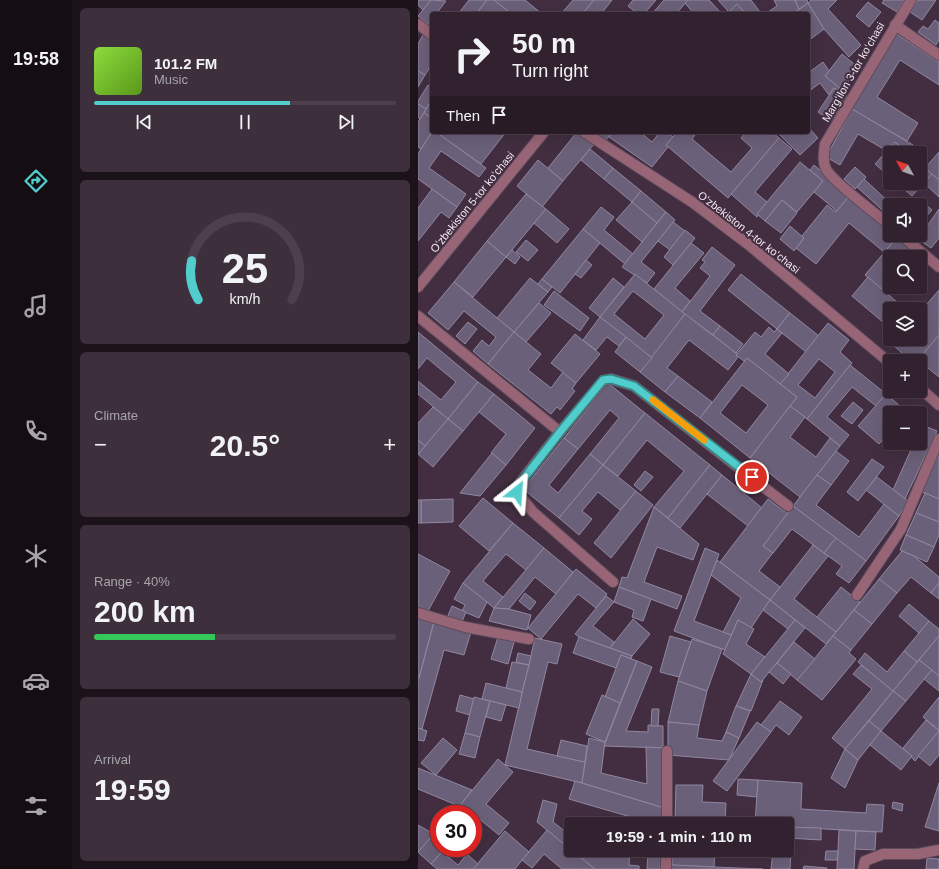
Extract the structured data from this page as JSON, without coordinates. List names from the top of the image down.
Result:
{
  "streets": {
    "street": ["Margʻilon 3-tor koʻchasi", "Oʻzbekiston 5-tor koʻchasi", "Oʻzbekiston 4-tor koʻchasi"]
  },
  "north": "top left",
  "page": {
    "tabs": "19:58",
    "turn": ["50 m", "Turn right"],
    "song": ["101.2 FM", "Music"],
    "then": "Then",
    "map_buttons": ["+", "−"],
    "tile": [
      "Climate",
      ["Range · 40%", "200 km"],
      ["Arrival", "19:59"]
    ],
    "heat": ["−", "20.5°", "+"],
    "limit": "30",
    "trip": "19:59 · 1 min · 110 m",
    "gauge": ["25", "km/h"]
  }
}
